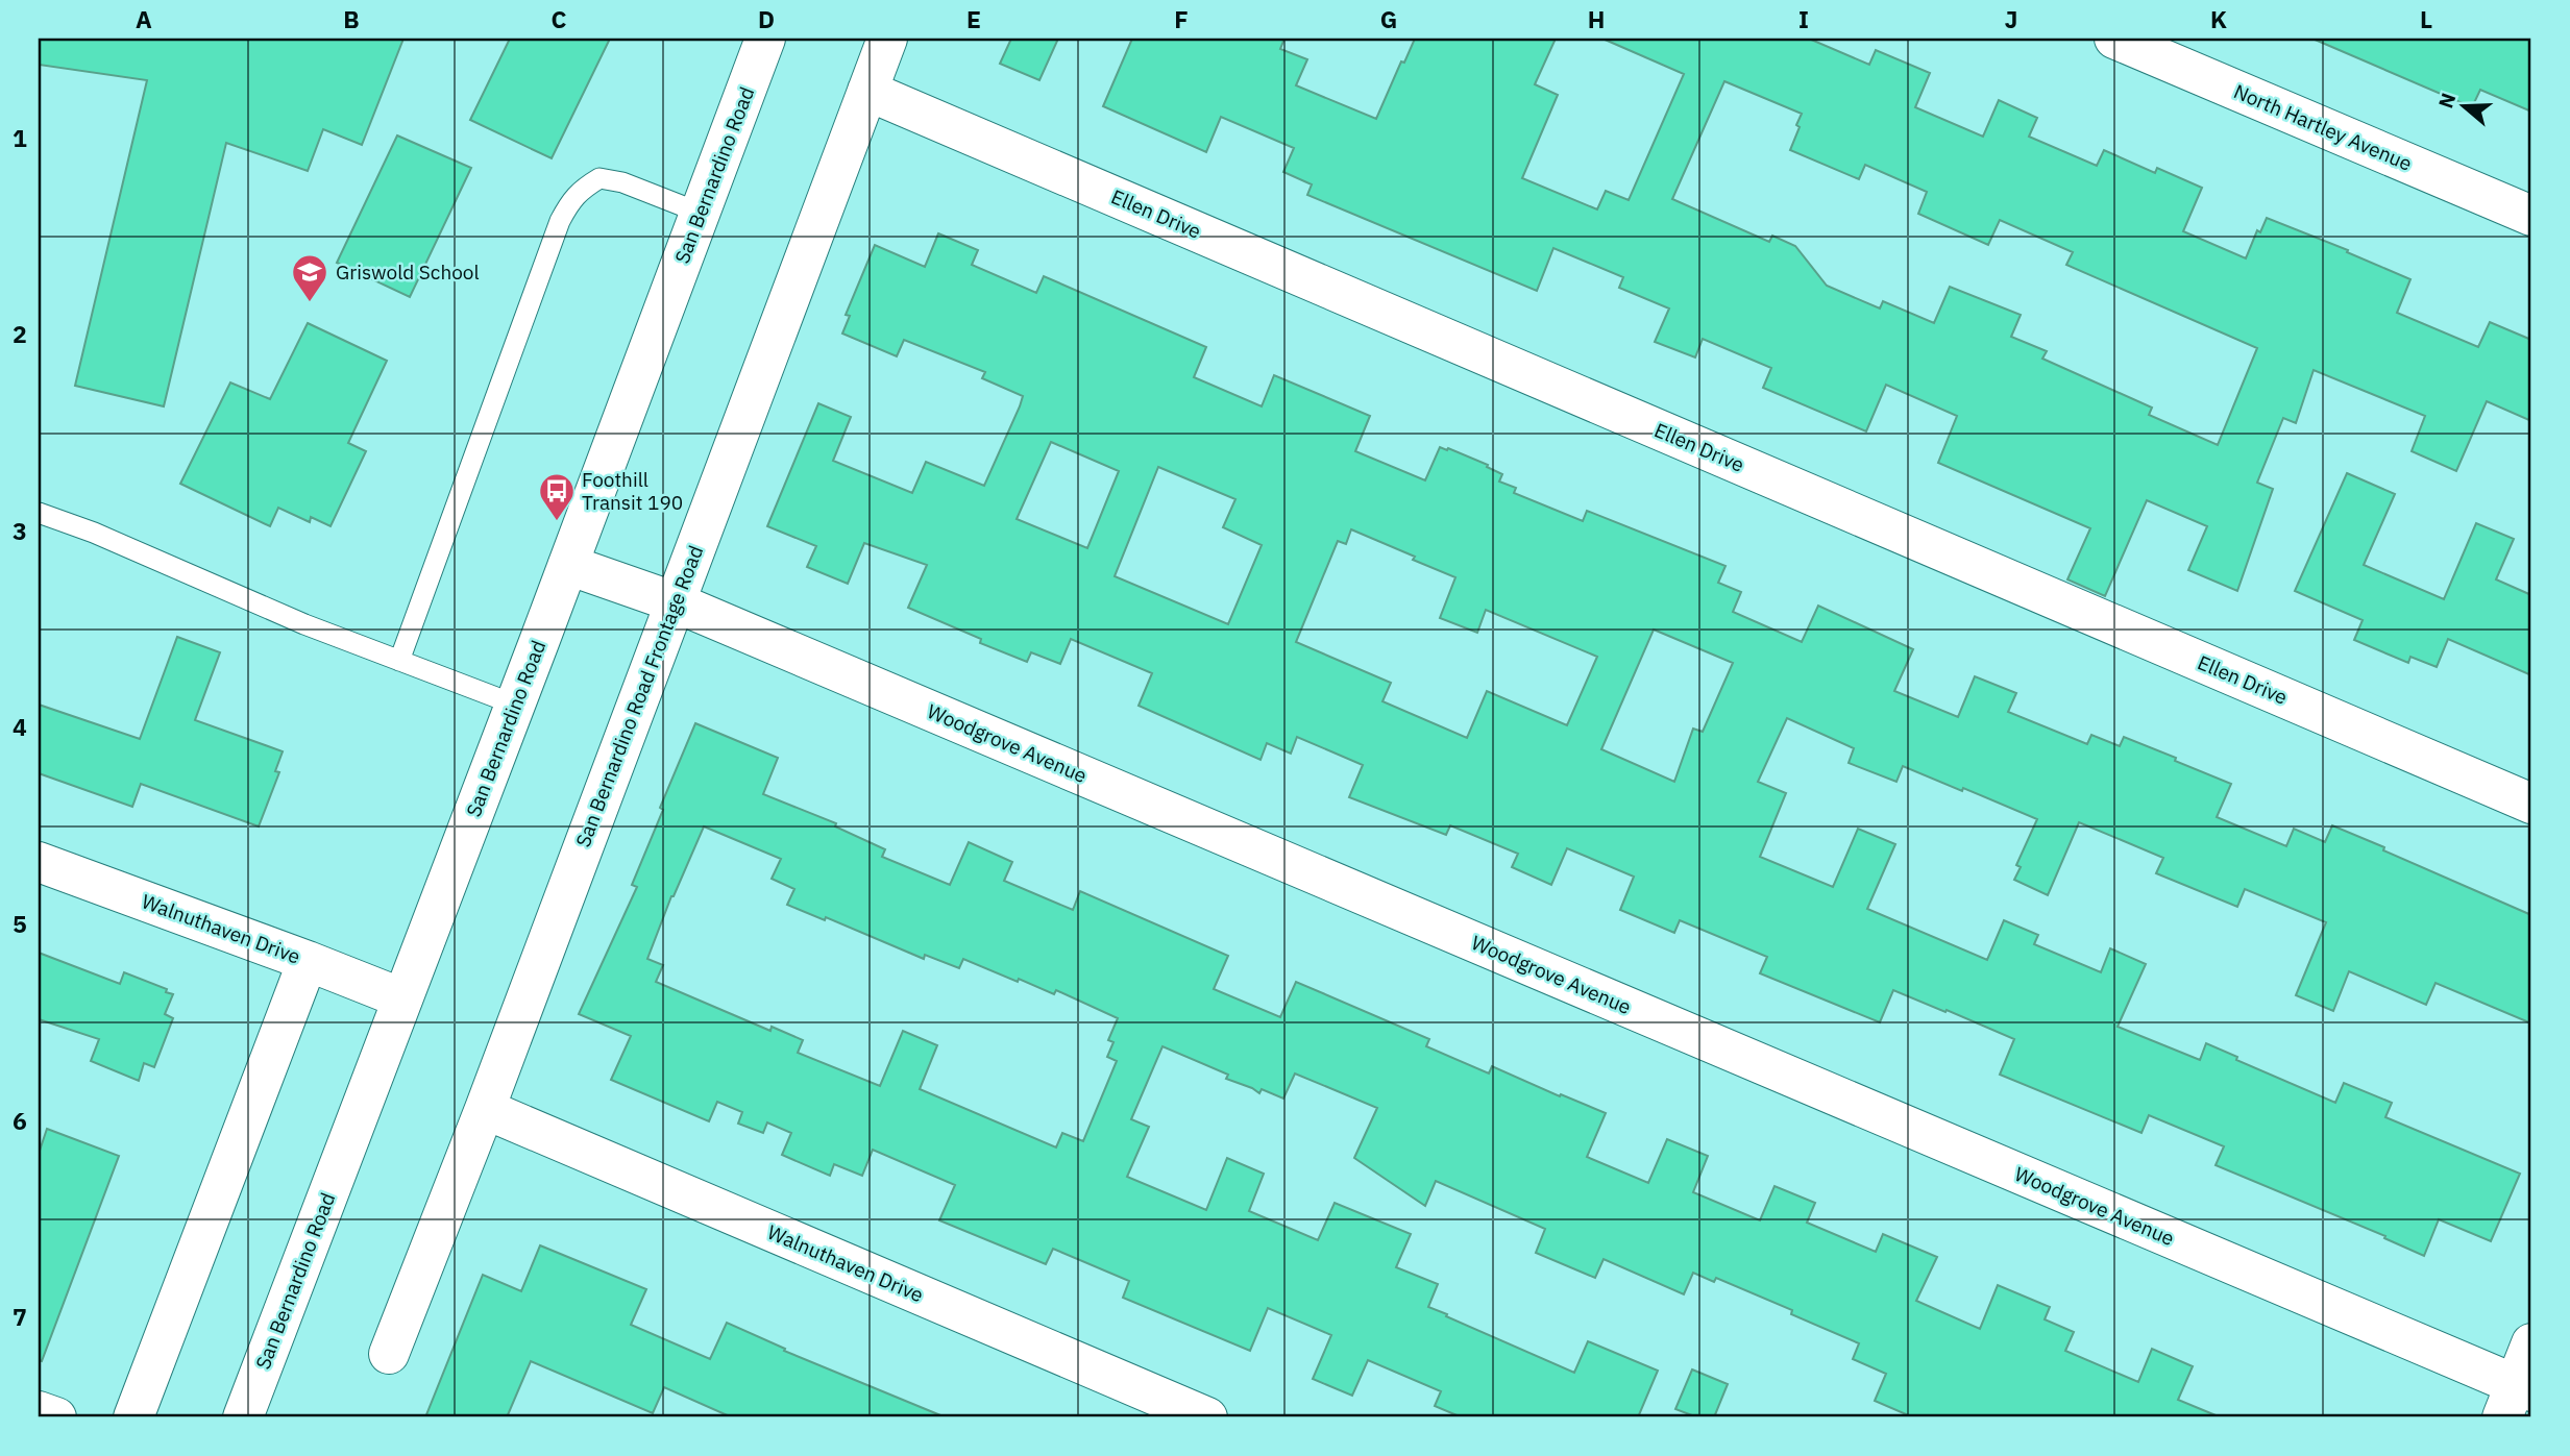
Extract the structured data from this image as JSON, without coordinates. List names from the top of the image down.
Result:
{
  "streets": {
    "street": [
      "North Hartley Avenue",
      "San Bernardino Road",
      "Ellen Drive",
      "San Bernardino Road Frontage Road",
      "Woodgrove Avenue",
      "Walnuthaven Drive"
    ]
  },
  "crossings": [
    ["San Bernardino Road", "Woodgrove Avenue"],
    ["San Bernardino Road", "Walnuthaven Drive"],
    ["Ellen Drive", "San Bernardino Road Frontage Road"],
    ["San Bernardino Road Frontage Road", "Woodgrove Avenue"],
    ["San Bernardino Road Frontage Road", "Walnuthaven Drive"]
  ],
  "places": {
    "school or university": ["Griswold School"],
    "bus stop": ["Foothill Transit 190"]
  },
  "north": "left",
  "grid": {
    "columns": [
      "A",
      "B",
      "C",
      "D",
      "E",
      "F",
      "G",
      "H",
      "I",
      "J",
      "K",
      "L"
    ],
    "rows": [
      "1",
      "2",
      "3",
      "4",
      "5",
      "6",
      "7"
    ]
  }
}
